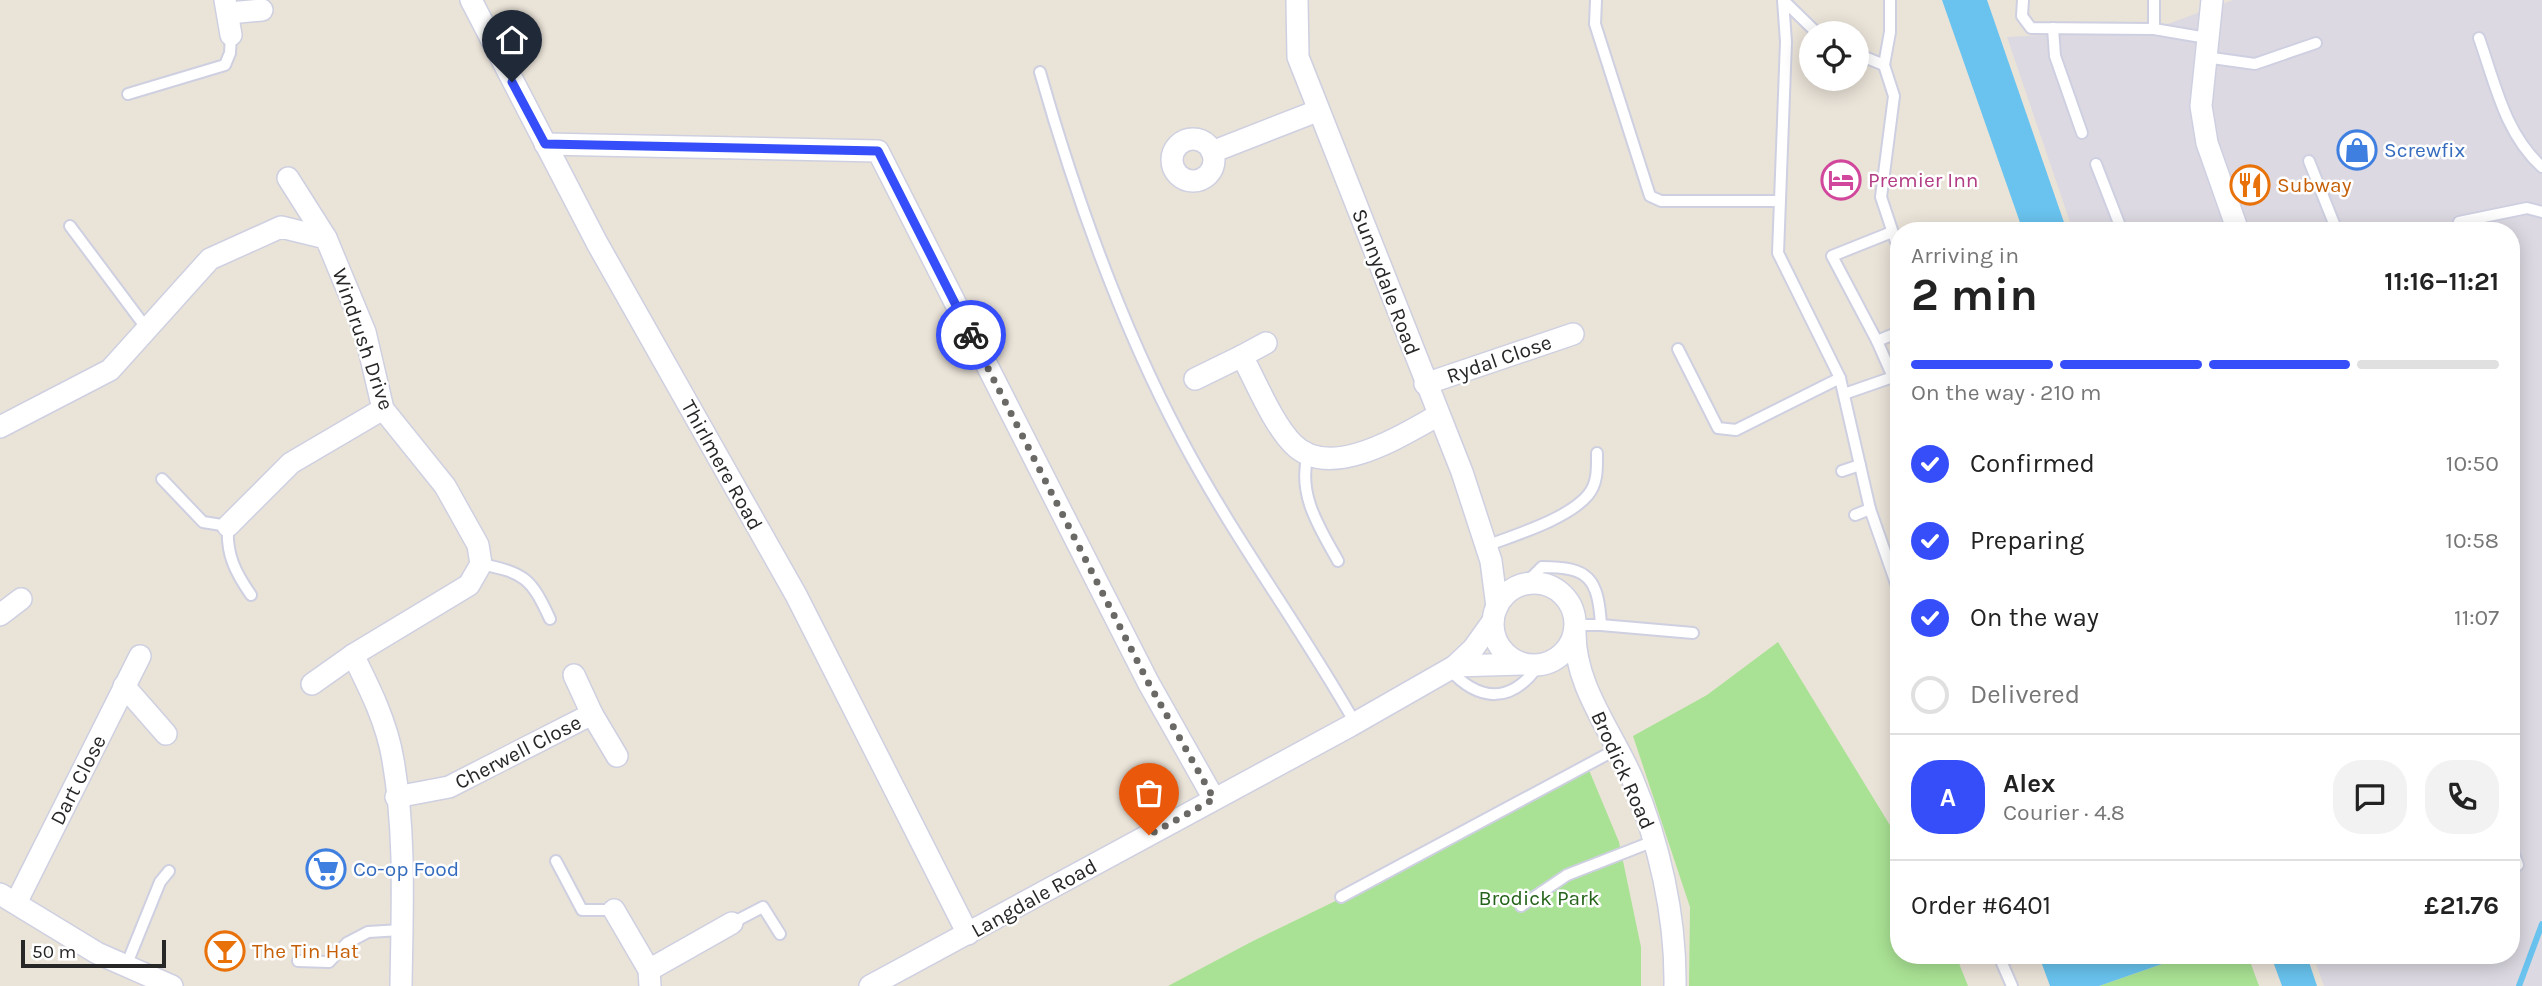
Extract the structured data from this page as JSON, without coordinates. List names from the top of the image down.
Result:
{
  "streets": {
    "street": [
      "Sunnydale Road",
      "Windrush Drive",
      "Rydal Close",
      "Thirlmere Road",
      "Cherwell Close",
      "Brodick Road",
      "Dart Close",
      "Langdale Road"
    ]
  },
  "crossings": [
    ["Sunnydale Road", "Rydal Close"],
    ["Sunnydale Road", "Brodick Road"],
    ["Sunnydale Road", "Langdale Road"],
    ["Thirlmere Road", "Langdale Road"],
    ["Brodick Road", "Langdale Road"]
  ],
  "parks": ["Brodick Park"],
  "places": {
    "shop": ["Screwfix"],
    "hotel": ["Premier Inn"],
    "restaurant": ["Subway"],
    "supermarket": ["Co-op Food"],
    "bar": ["The Tin Hat"]
  },
  "scale_bar": "50 m",
  "page": {
    "heading": ["2 min", "Arriving in", "11:16–11:21"],
    "panel": [
      "Alex",
      "Courier · 4.8",
      "Order #6401",
      "£21.76"
    ],
    "bar": "On the way · 210 m",
    "list": [
      ["Confirmed", "10:50"],
      ["Preparing", "10:58"],
      ["On the way", "11:07"],
      "Delivered"
    ],
    "round": "A",
    "scale": "50 m"
  }
}
